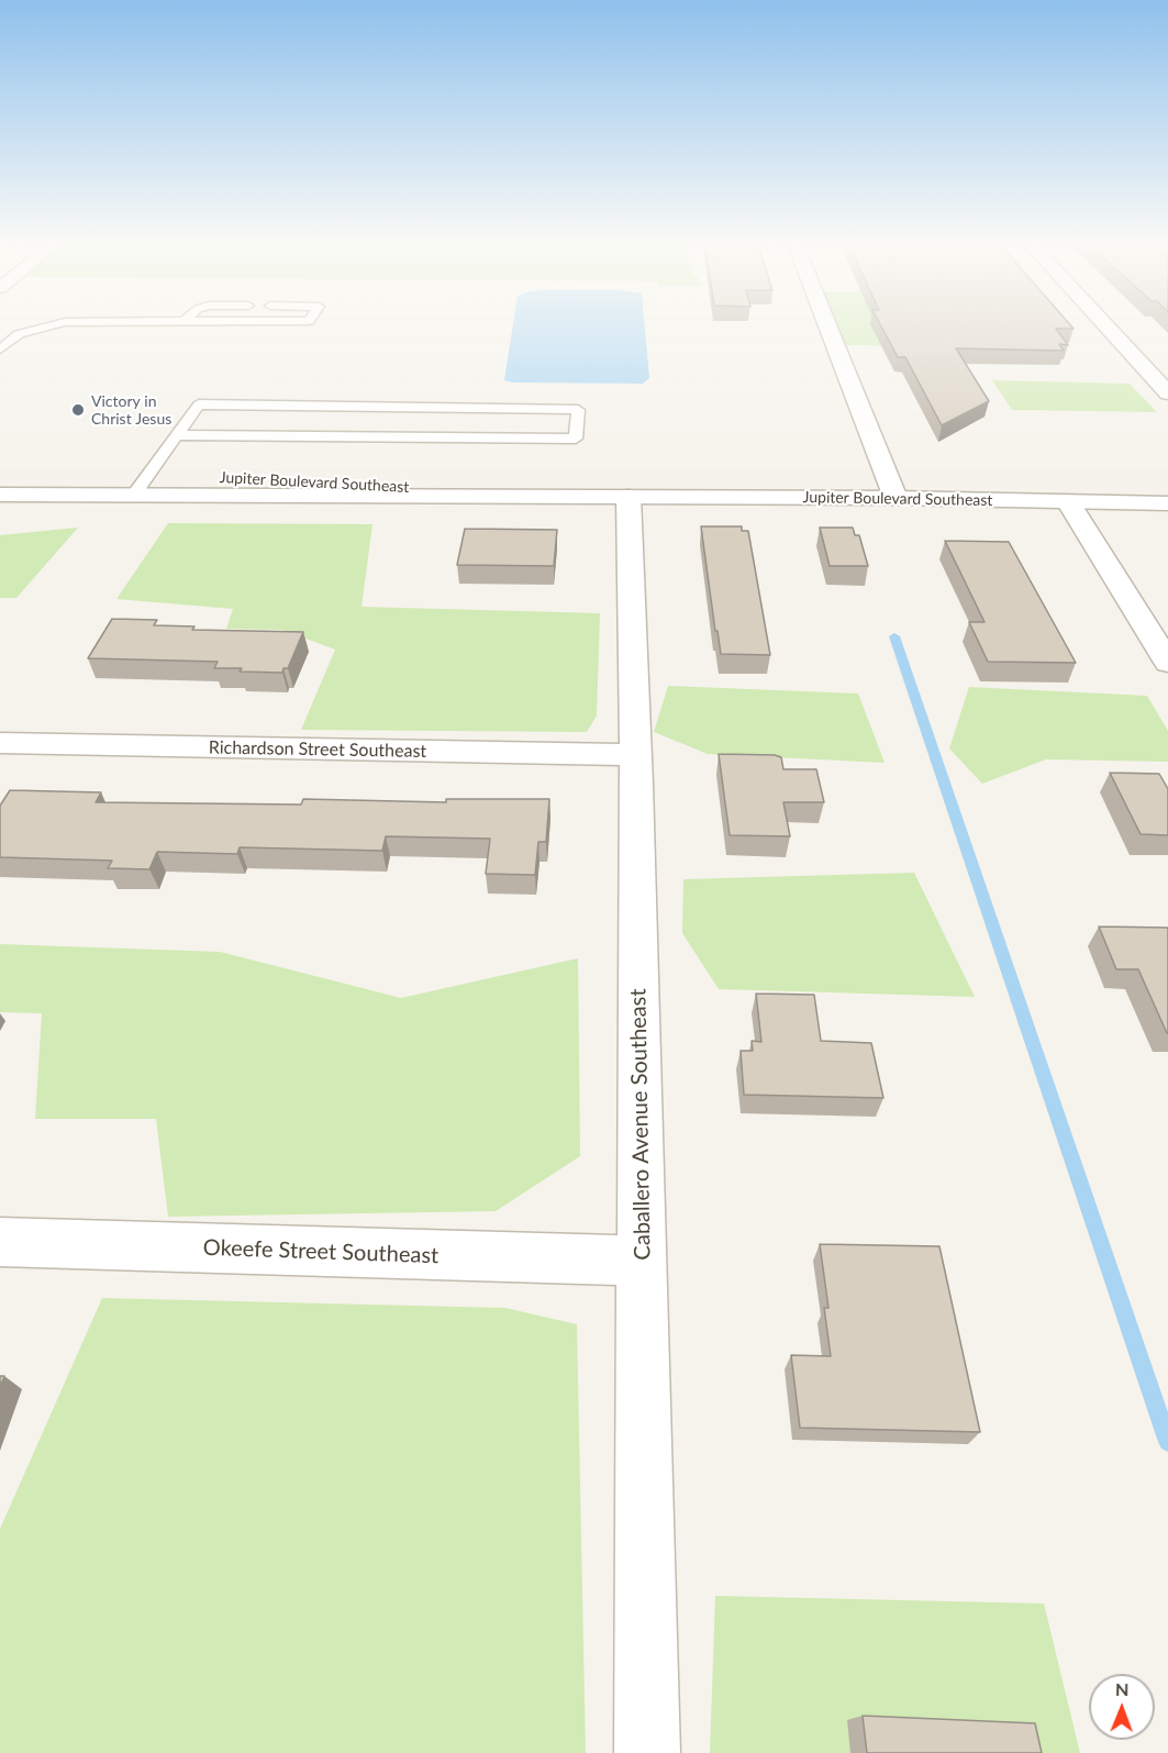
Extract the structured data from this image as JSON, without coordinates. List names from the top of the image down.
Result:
{
  "streets": {
    "street": [
      "Jupiter Boulevard Southeast",
      "Richardson Street Southeast",
      "Caballero Avenue Southeast",
      "Okeefe Street Southeast"
    ]
  },
  "crossings": [
    ["Jupiter Boulevard Southeast", "Caballero Avenue Southeast"],
    ["Richardson Street Southeast", "Caballero Avenue Southeast"],
    ["Caballero Avenue Southeast", "Okeefe Street Southeast"]
  ],
  "places": ["Victory in Christ Jesus"],
  "north": "top"
}
